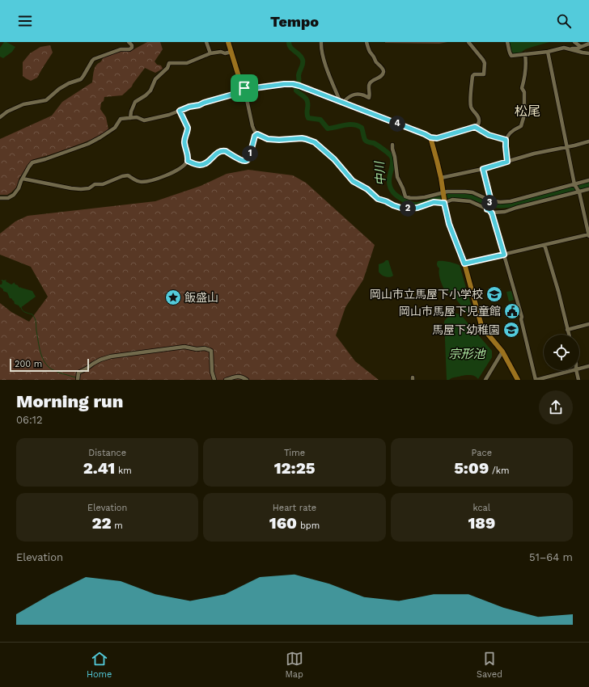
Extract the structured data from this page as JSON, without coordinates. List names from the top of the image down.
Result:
{
  "districts": ["松尾"],
  "water": ["中川", "宗形池"],
  "places": {
    "school or university": ["岡山市立馬屋下小学校", "馬屋下幼稚園"],
    "place": ["飯盛山"],
    "public building": ["岡山市馬屋下児童館"]
  },
  "scale_bar": "200 m",
  "page": {
    "header": "Tempo",
    "pins": [
      "4",
      "1",
      "3",
      "2"
    ],
    "scale": "200 m",
    "heading": ["Morning run", "06:12"],
    "stats": [
      ["Distance", "2.41 km"],
      ["Time", "12:25"],
      ["Pace", "5:09 /km"],
      ["Elevation", "22 m"],
      ["Heart rate", "160 bpm"],
      ["kcal", "189"]
    ],
    "chart": ["Elevation", "51–64 m"],
    "tabs": ["Home", "Map", "Saved"]
  }
}
